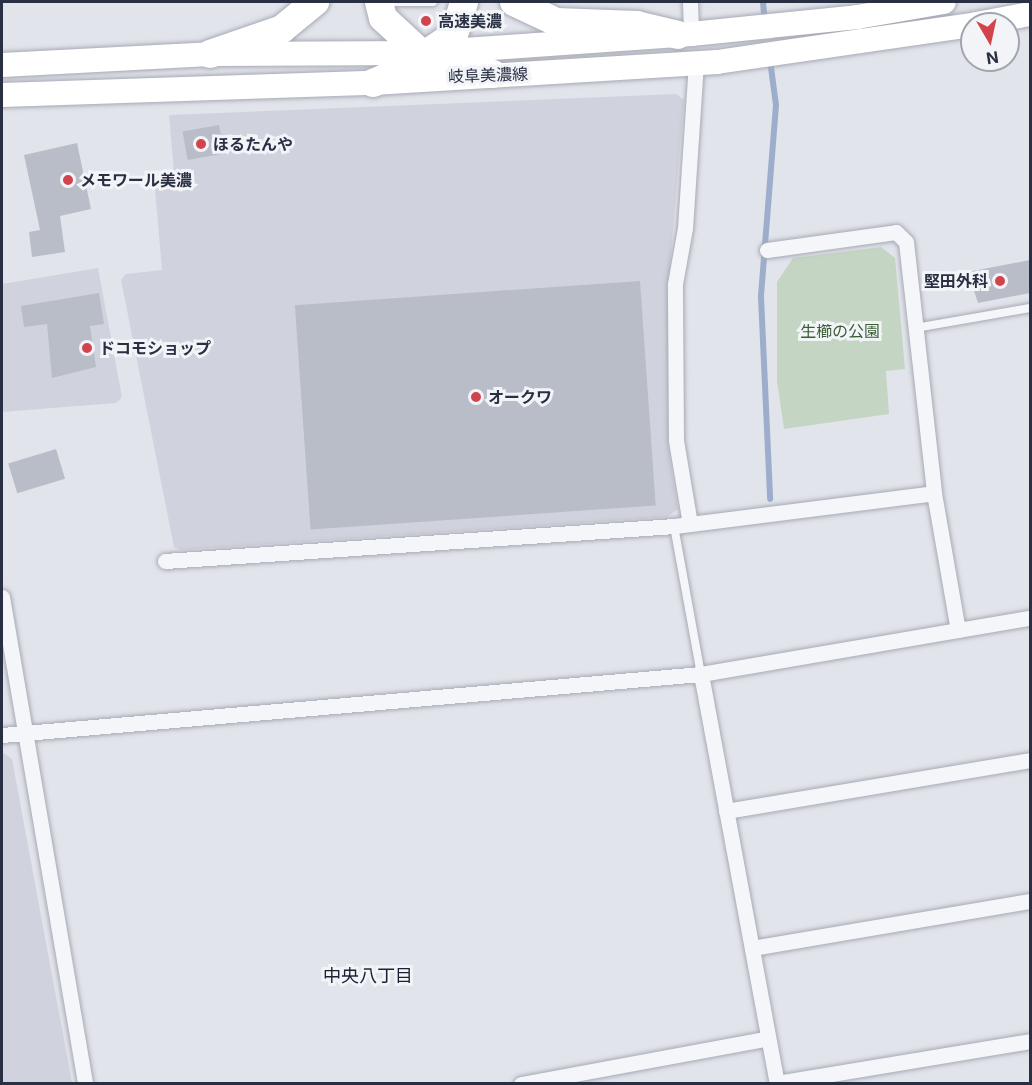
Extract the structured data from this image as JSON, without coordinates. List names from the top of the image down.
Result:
{
  "streets": {
    "main road": ["岐阜美濃線"]
  },
  "districts": ["中央八丁目"],
  "parks": ["生櫛の公園"],
  "places": [
    "高速美濃",
    "ほるたんや",
    "メモワール美濃",
    "堅田外科",
    "ドコモショップ",
    "オークワ"
  ],
  "north": "bottom"
}
